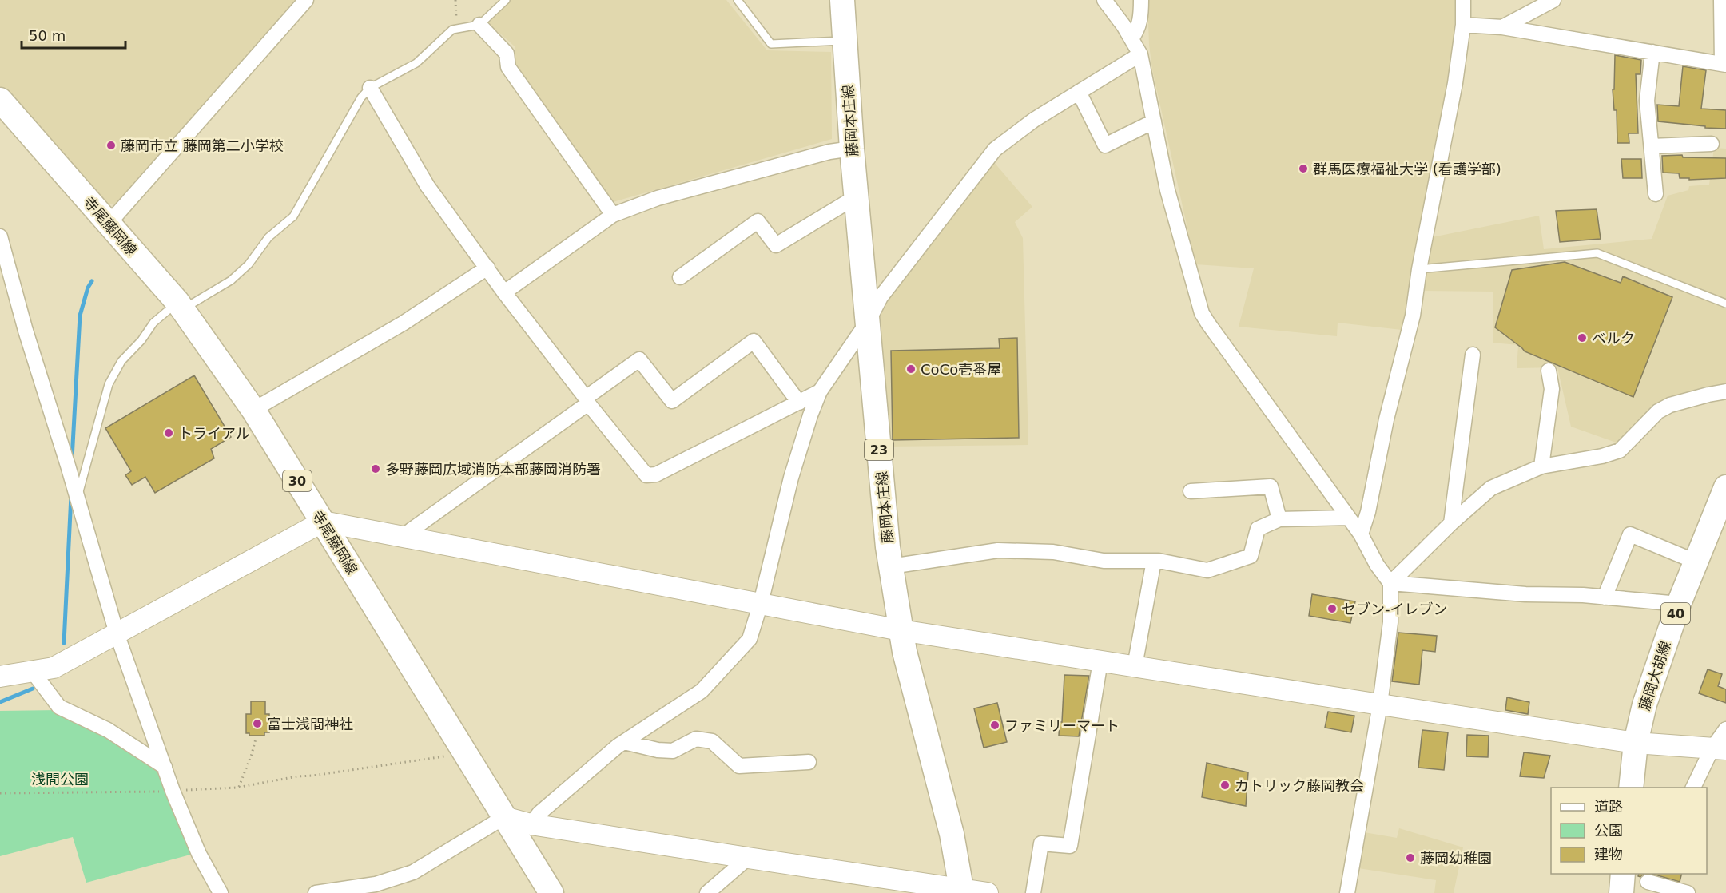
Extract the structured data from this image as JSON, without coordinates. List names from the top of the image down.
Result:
{
  "streets": {
    "main road": [
      "藤岡本庄線",
      "寺尾藤岡線",
      "23",
      "30",
      "40",
      "藤岡大胡線"
    ]
  },
  "parks": ["浅間公園"],
  "places": [
    "藤岡市立 藤岡第二小学校",
    "群馬医療福祉大学 (看護学部)",
    "ベルク",
    "CoCo壱番屋",
    "トライアル",
    "多野藤岡広域消防本部藤岡消防署",
    "セブン-イレブン",
    "富士浅間神社",
    "ファミリーマート",
    "カトリック藤岡教会",
    "藤岡幼稚園"
  ],
  "legend": ["道路", "公園", "建物"],
  "scale_bar": "50 m"
}
